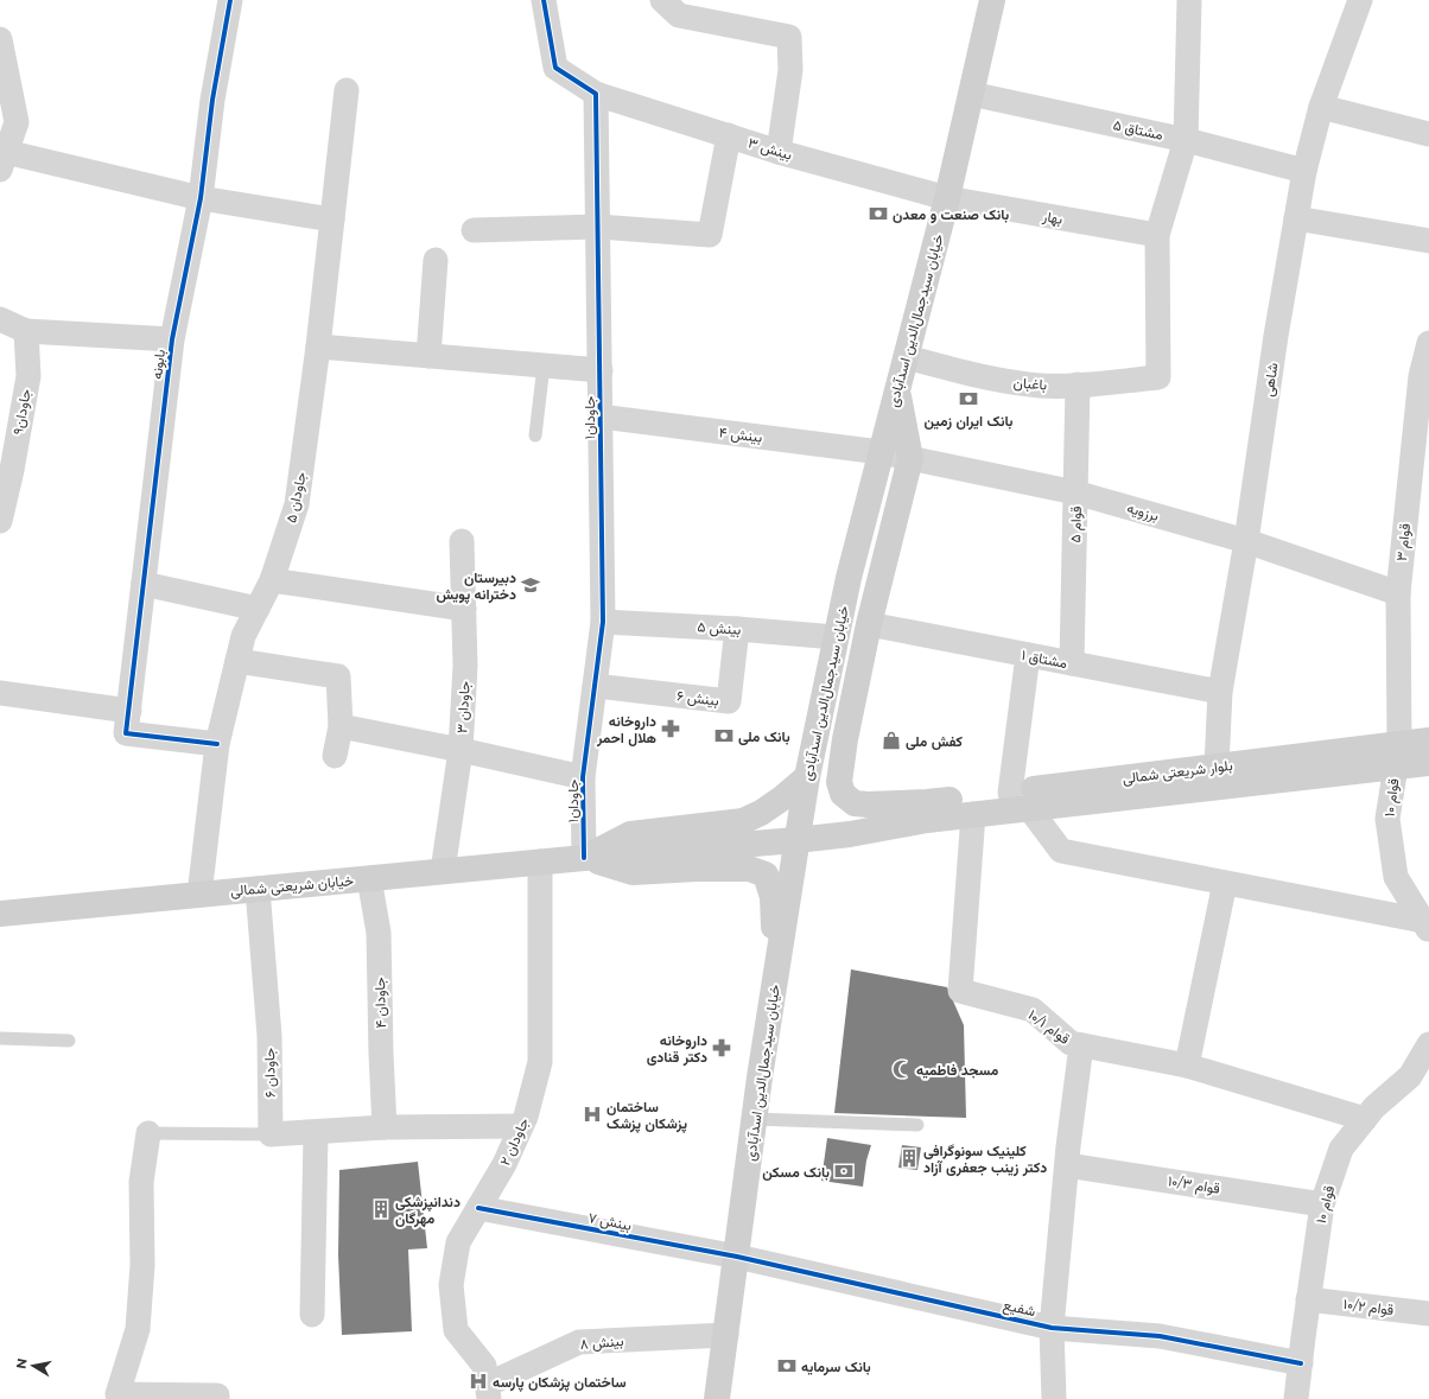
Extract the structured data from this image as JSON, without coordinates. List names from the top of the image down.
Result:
{
  "streets": {
    "main road": ["خیابان سیدجمال‌الدین اسدآبادی", "بلوار شریعتی شمالی", "خیابان شریعتی شمالی"],
    "street": [
      "مشتاق ۵",
      "بینش ۳",
      "بهار",
      "بابونه",
      "شاهی",
      "باغبان",
      "جاودان۹",
      "جاودان۱",
      "بینش ۴",
      "جاودان ۵",
      "برزویه",
      "قوام ۵",
      "قوام ۳",
      "بینش ۵",
      "مشتاق ۱",
      "بینش ۶",
      "جاودان ۳",
      "قوام ۱۰",
      "جاودان ۴",
      "قوام ۱۰/۱",
      "جاودان ۶",
      "جاودان ۲",
      "قوام ۱۰/۳",
      "بینش ۷",
      "قوام ۱۰/۲",
      "شفیع",
      "بینش ۸"
    ]
  },
  "crossings": [
    ["مشتاق ۵", "خیابان سیدجمال‌الدین اسدآبادی"],
    ["مشتاق ۵", "شاهی"],
    ["بینش ۳", "بهار"],
    ["بینش ۳", "خیابان سیدجمال‌الدین اسدآبادی"],
    ["بینش ۳", "جاودان۱"],
    ["بهار", "خیابان سیدجمال‌الدین اسدآبادی"],
    ["بهار", "باغبان"],
    ["خیابان سیدجمال‌الدین اسدآبادی", "باغبان"],
    ["خیابان سیدجمال‌الدین اسدآبادی", "بینش ۴"],
    ["خیابان سیدجمال‌الدین اسدآبادی", "برزویه"],
    ["خیابان سیدجمال‌الدین اسدآبادی", "بینش ۵"],
    ["خیابان سیدجمال‌الدین اسدآبادی", "خیابان شریعتی شمالی"],
    ["خیابان سیدجمال‌الدین اسدآبادی", "بینش ۷"],
    ["خیابان سیدجمال‌الدین اسدآبادی", "شفیع"],
    ["خیابان سیدجمال‌الدین اسدآبادی", "بینش ۸"],
    ["شاهی", "برزویه"],
    ["شاهی", "مشتاق ۱"],
    ["شاهی", "بلوار شریعتی شمالی"],
    ["باغبان", "قوام ۵"],
    ["جاودان۱", "بینش ۴"],
    ["جاودان۱", "بینش ۵"],
    ["جاودان۱", "بینش ۶"],
    ["جاودان۱", "خیابان شریعتی شمالی"],
    ["بینش ۴", "برزویه"],
    ["جاودان ۵", "خیابان شریعتی شمالی"],
    ["برزویه", "قوام ۵"],
    ["برزویه", "قوام ۳"],
    ["قوام ۵", "مشتاق ۱"],
    ["قوام ۳", "بلوار شریعتی شمالی"],
    ["قوام ۳", "قوام ۱۰"],
    ["بینش ۵", "بینش ۶"],
    ["جاودان ۳", "خیابان شریعتی شمالی"],
    ["بلوار شریعتی شمالی", "قوام ۱۰"],
    ["بلوار شریعتی شمالی", "خیابان شریعتی شمالی"],
    ["بلوار شریعتی شمالی", "قوام ۱۰/۱"],
    ["قوام ۱۰", "قوام ۱۰/۱"],
    ["قوام ۱۰", "قوام ۱۰/۳"],
    ["قوام ۱۰", "قوام ۱۰/۲"],
    ["قوام ۱۰", "شفیع"],
    ["خیابان شریعتی شمالی", "جاودان ۴"],
    ["خیابان شریعتی شمالی", "جاودان ۶"],
    ["خیابان شریعتی شمالی", "جاودان ۲"],
    ["جاودان ۲", "بینش ۷"],
    ["جاودان ۲", "بینش ۸"],
    ["بینش ۷", "شفیع"]
  ],
  "places": {
    "bank": [
      "بانک صنعت و معدن",
      "بانک ایران زمین",
      "بانک ملی",
      "بانک مسکن",
      "بانک سرمایه"
    ],
    "school or university": ["دبیرستان دخترانه پویش"],
    "pharmacy": ["داروخانه هلال احمر", "داروخانه دکتر قنادی"],
    "shop": ["کفش ملی"],
    "mosque": ["مسجد فاطمیه"],
    "hospital": ["ساختمان پزشکان پزشک", "ساختمان پزشکان پارسه"],
    "building": ["کلینیک سونوگرافی دکتر زینب جعفری آزاد", "دندانپزشکی مهرگان"]
  },
  "north": "left"
}
